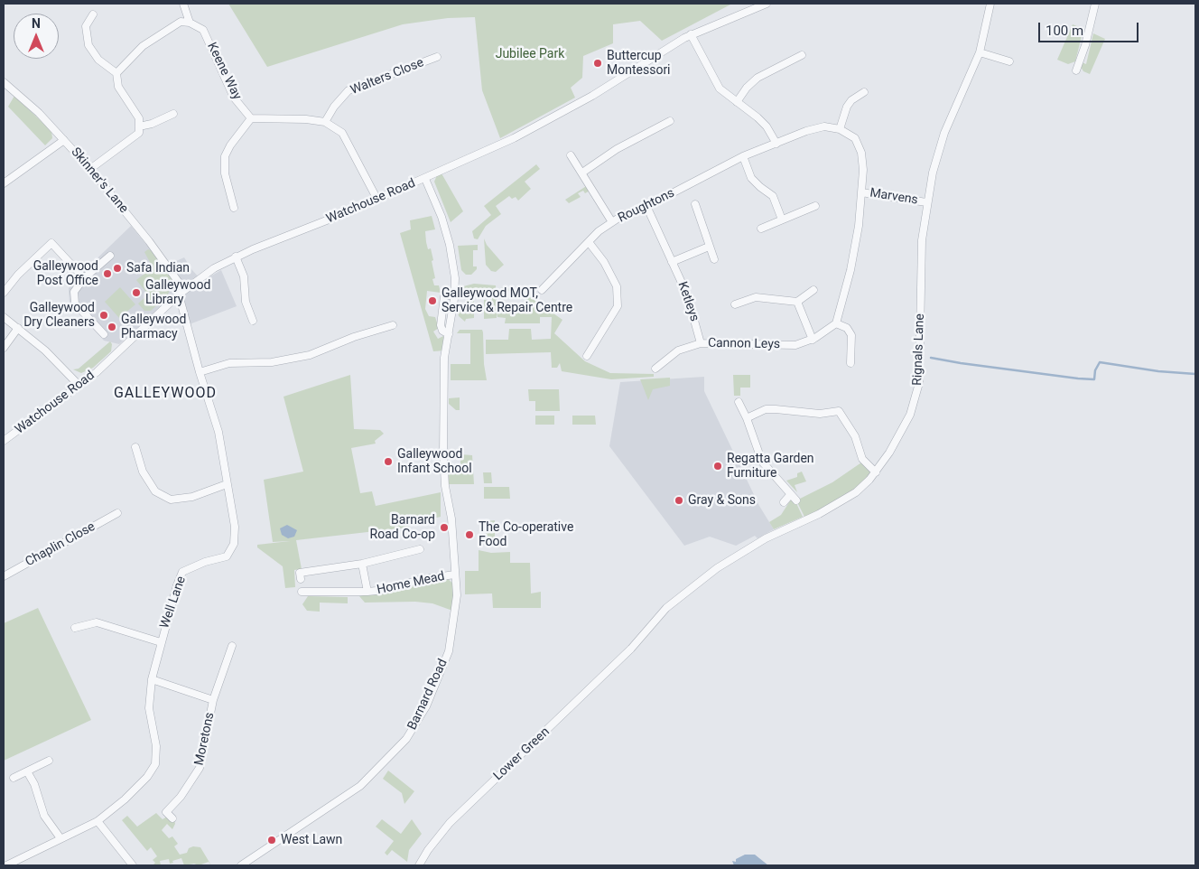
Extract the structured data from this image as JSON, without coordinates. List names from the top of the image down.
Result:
{
  "streets": {
    "street": [
      "Keene Way",
      "Walters Close",
      "Skinner's Lane",
      "Marvens",
      "Watchouse Road",
      "Roughtons",
      "Ketleys",
      "Cannon Leys",
      "Rignals Lane",
      "Chaplin Close",
      "Home Mead",
      "Well Lane",
      "Barnard Road",
      "Moretons",
      "Lower Green"
    ]
  },
  "crossings": [
    ["Skinner's Lane", "Watchouse Road"],
    ["Skinner's Lane", "Well Lane"],
    ["Marvens", "Rignals Lane"],
    ["Watchouse Road", "Well Lane"],
    ["Watchouse Road", "Barnard Road"],
    ["Roughtons", "Ketleys"],
    ["Ketleys", "Cannon Leys"],
    ["Rignals Lane", "Lower Green"],
    ["Home Mead", "Barnard Road"],
    ["Well Lane", "Moretons"]
  ],
  "districts": ["GALLEYWOOD"],
  "parks": ["Jubilee Park"],
  "places": [
    "Buttercup Montessori",
    "Safa Indian",
    "Galleywood Post Office",
    "Galleywood Library",
    "Galleywood MOT, Service & Repair Centre",
    "Galleywood Dry Cleaners",
    "Galleywood Pharmacy",
    "Galleywood Infant School",
    "Regatta Garden Furniture",
    "Gray & Sons",
    "Barnard Road Co-op",
    "The Co-operative Food",
    "West Lawn"
  ],
  "scale_bar": "100 m",
  "north": "top"
}
